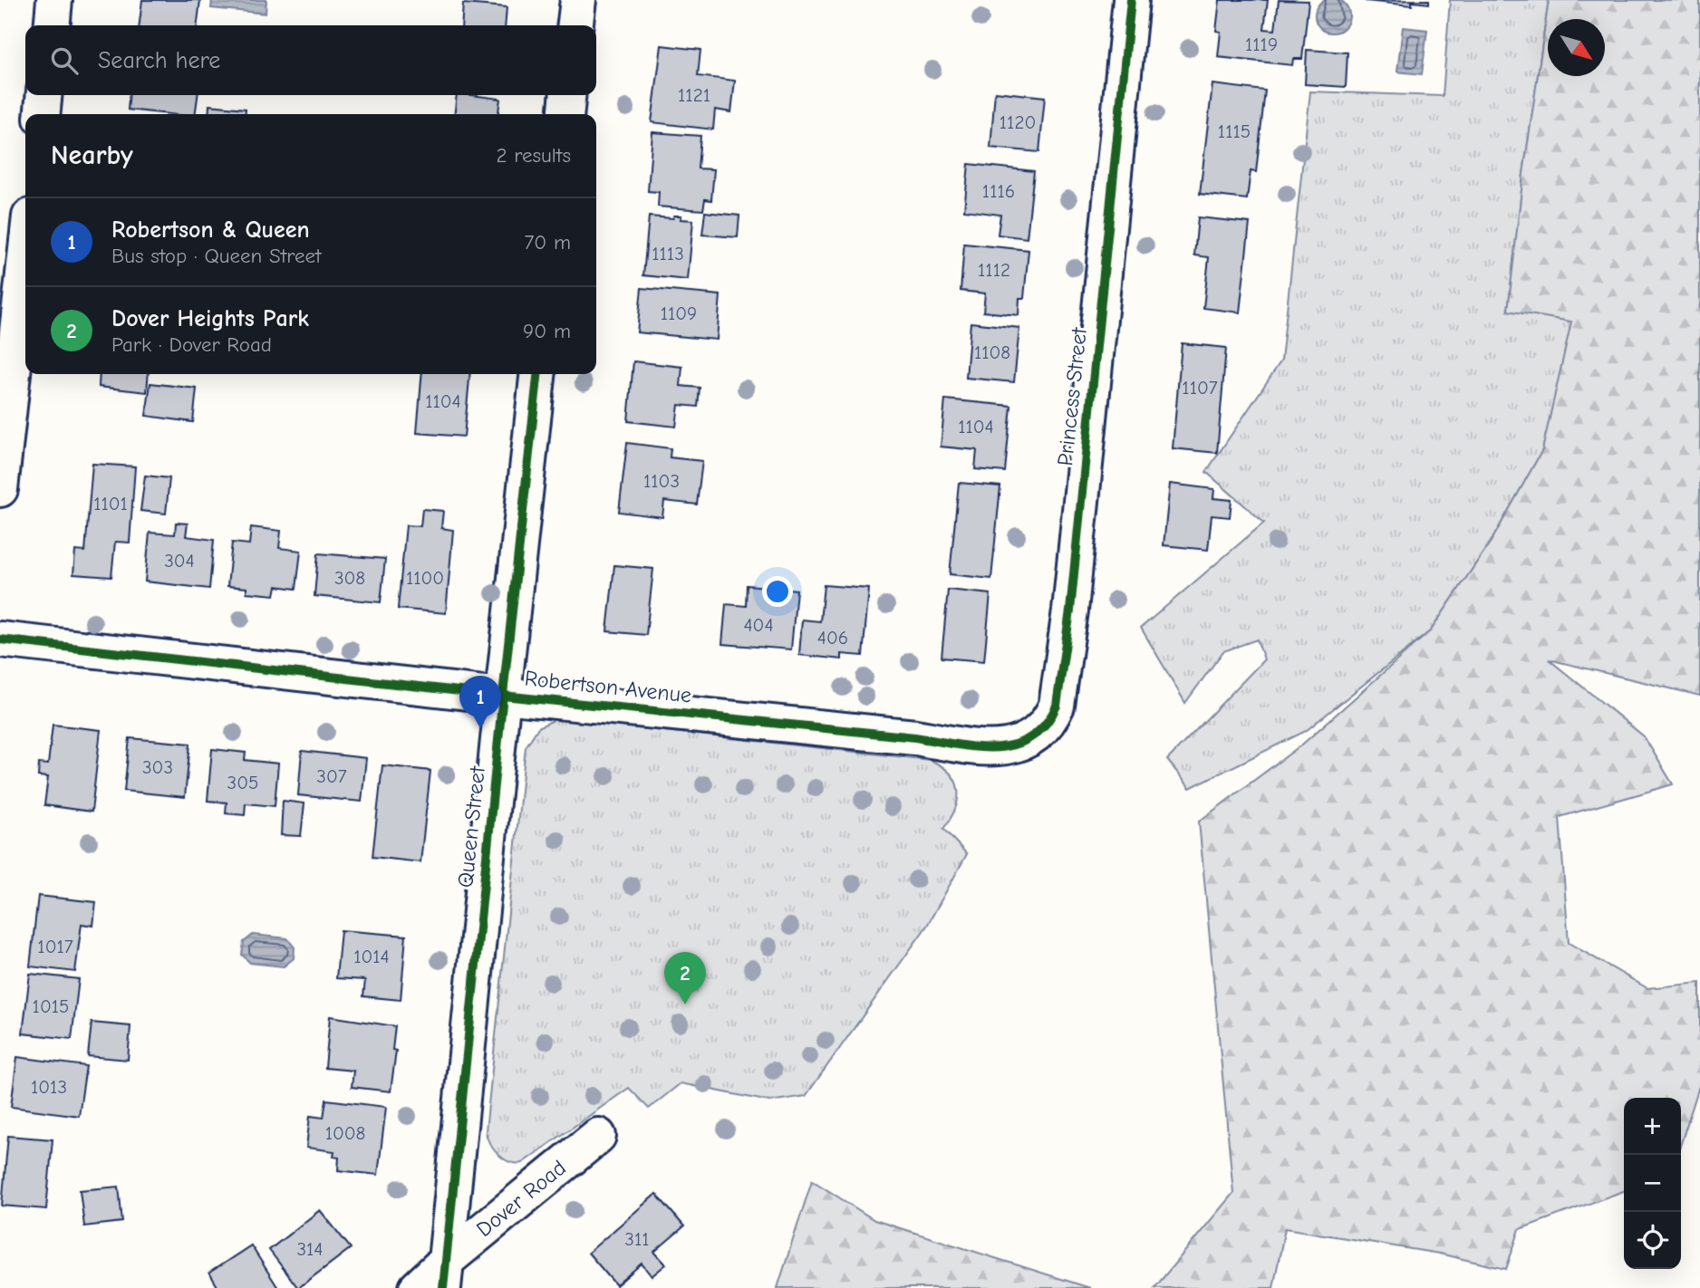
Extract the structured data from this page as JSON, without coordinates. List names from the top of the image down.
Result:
{
  "streets": {
    "street": [
      "Princess Street",
      "Robertson Avenue",
      "Queen Street",
      "Dover Road"
    ]
  },
  "crossings": [
    ["Princess Street", "Robertson Avenue"],
    ["Robertson Avenue", "Queen Street"],
    ["Queen Street", "Dover Road"]
  ],
  "house_numbers": [
    "1119",
    "1121",
    "1120",
    "1115",
    "1116",
    "1113",
    "1112",
    "1109",
    "1108",
    "1107",
    "1104",
    "1104",
    "1103",
    "1101",
    "304",
    "308",
    "1100",
    "404",
    "406",
    "303",
    "307",
    "305",
    "1017",
    "1014",
    "1015",
    "1013",
    "1008",
    "311",
    "314"
  ],
  "north": "bottom right",
  "page": {
    "search": "Search here",
    "heading": ["Nearby", "2 results"],
    "list": [
      {
        "mark": "1",
        "name": "Robertson & Queen",
        "note": "Bus stop · Queen Street",
        "value": "70 m"
      },
      {
        "mark": "2",
        "name": "Dover Heights Park",
        "note": "Park · Dover Road",
        "value": "90 m"
      }
    ],
    "pins": ["1", "2"],
    "map_buttons": ["+", "−"]
  }
}
